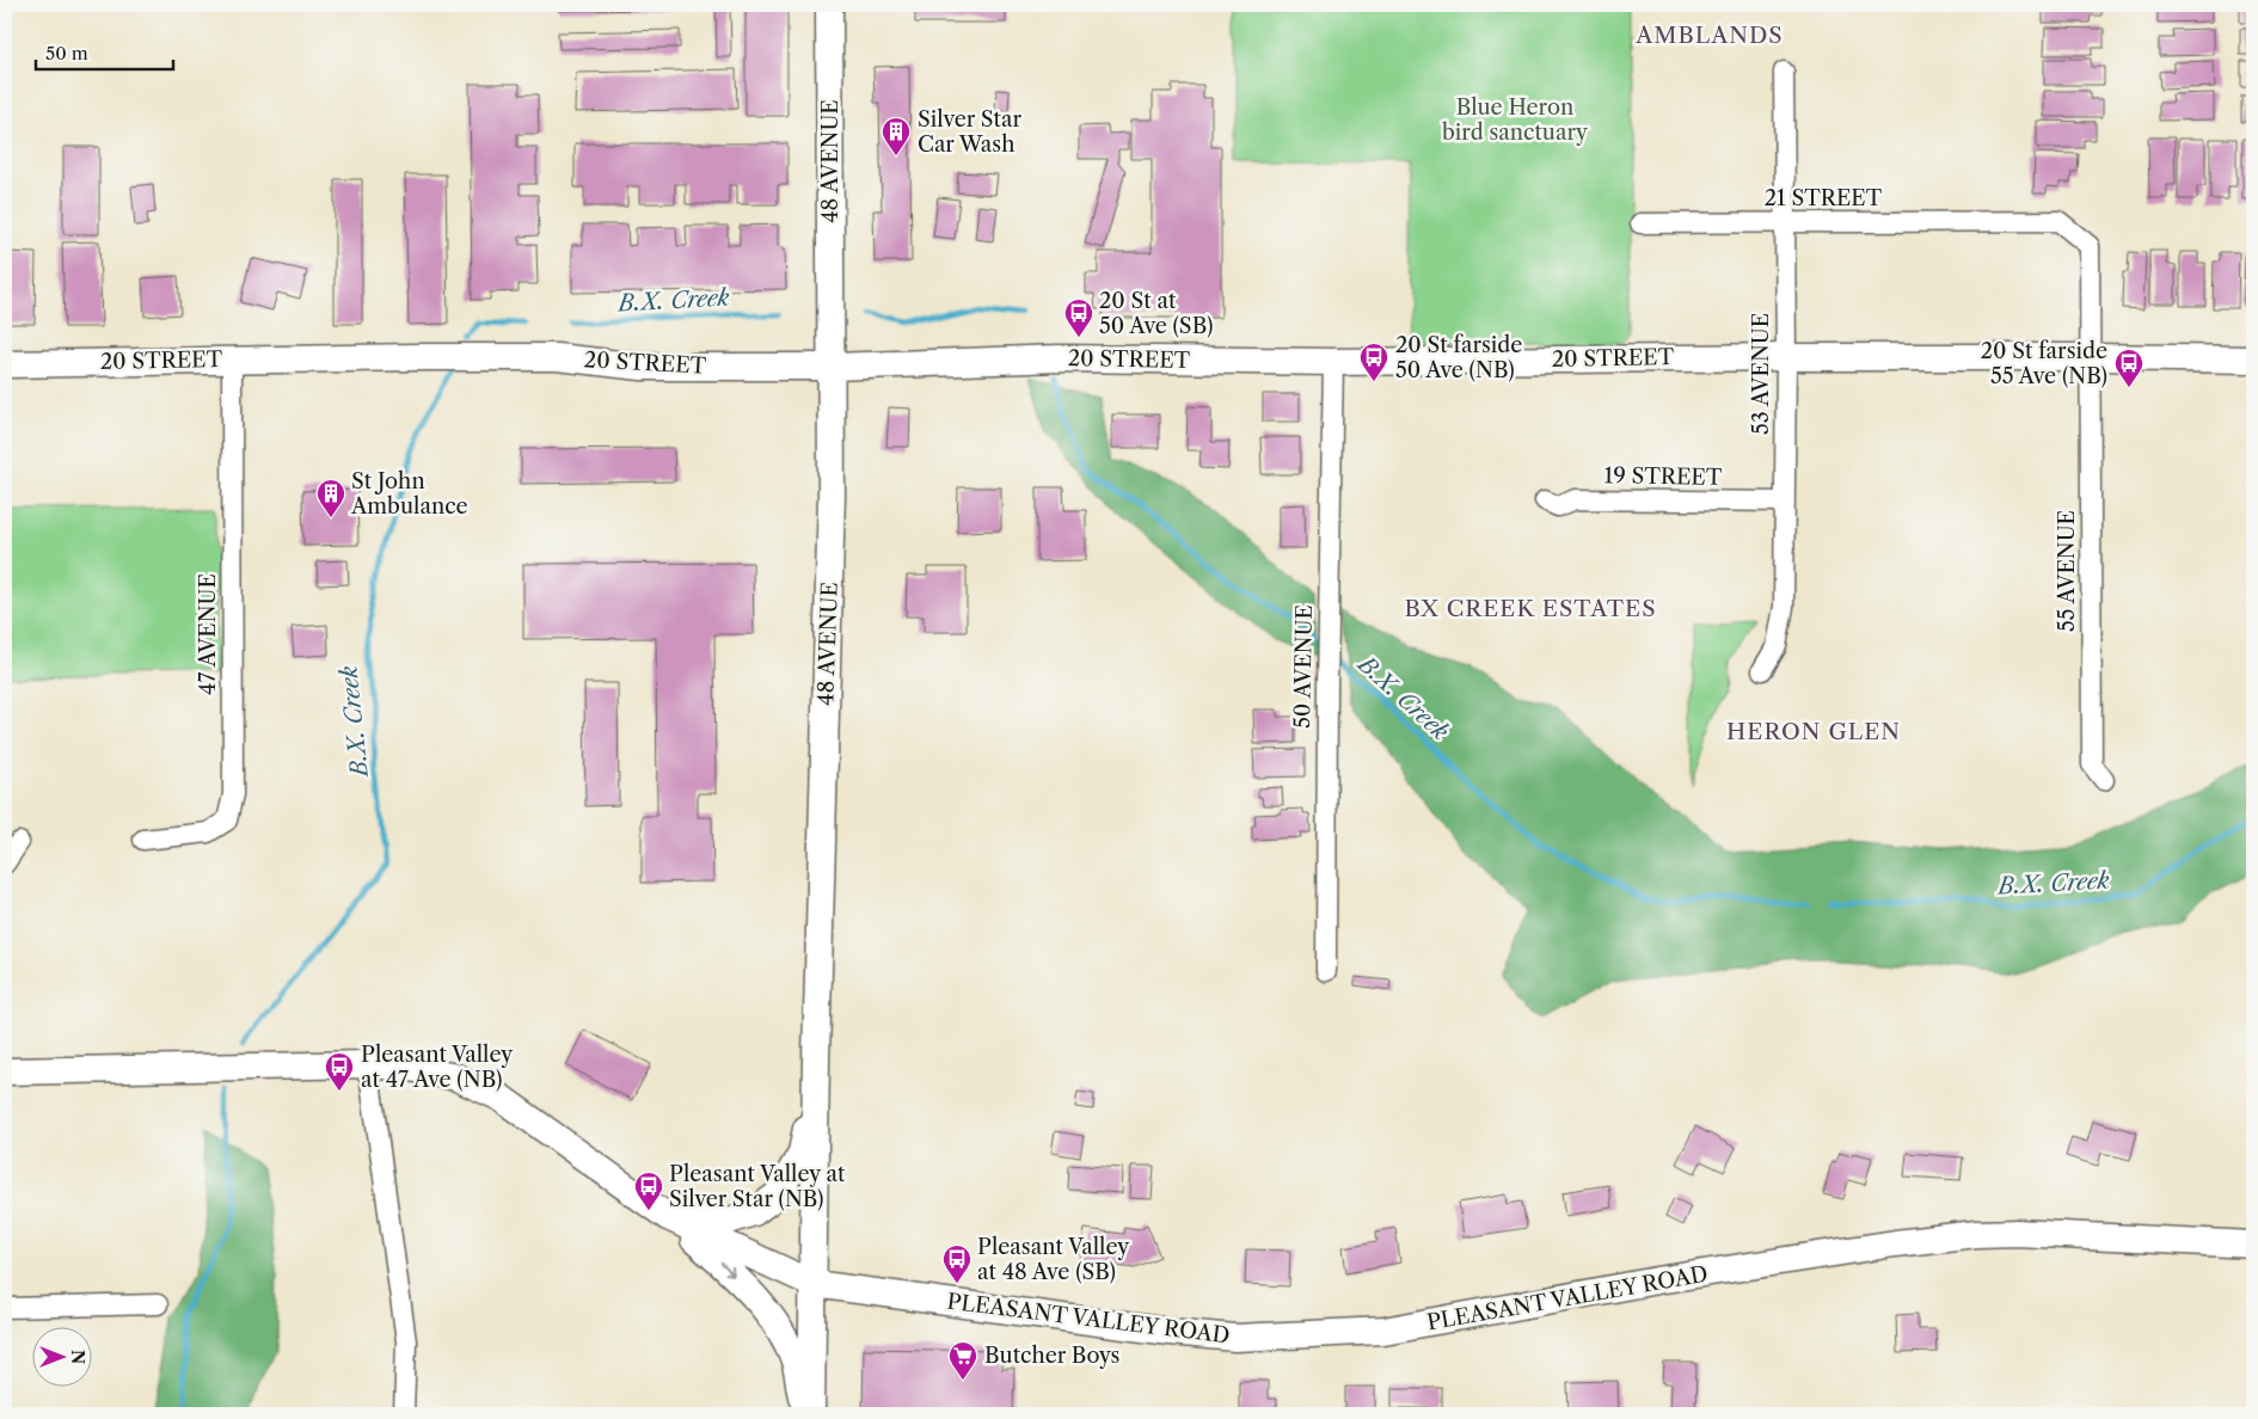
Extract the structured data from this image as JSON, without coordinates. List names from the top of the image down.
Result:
{
  "streets": {
    "street": [
      "48 AVENUE",
      "21 STREET",
      "20 STREET",
      "53 AVENUE",
      "19 STREET",
      "55 AVENUE",
      "47 AVENUE",
      "50 AVENUE",
      "PLEASANT VALLEY ROAD"
    ]
  },
  "crossings": [
    ["48 AVENUE", "20 STREET"],
    ["48 AVENUE", "PLEASANT VALLEY ROAD"],
    ["21 STREET", "20 STREET"],
    ["21 STREET", "53 AVENUE"],
    ["21 STREET", "55 AVENUE"],
    ["20 STREET", "53 AVENUE"],
    ["20 STREET", "55 AVENUE"],
    ["20 STREET", "47 AVENUE"],
    ["20 STREET", "50 AVENUE"],
    ["53 AVENUE", "19 STREET"]
  ],
  "districts": ["AMBLANDS", "BX CREEK ESTATES", "HERON GLEN"],
  "water": ["B.X. Creek"],
  "parks": ["Blue Heron bird sanctuary"],
  "places": {
    "building": ["Silver Star Car Wash", "St John Ambulance"],
    "bus stop": [
      "20 St at 50 Ave (SB)",
      "20 St farside 50 Ave (NB)",
      "20 St farside 55 Ave (NB)",
      "Pleasant Valley at 47 Ave (NB)",
      "Pleasant Valley at Silver Star (NB)",
      "Pleasant Valley at 48 Ave (SB)"
    ],
    "supermarket": ["Butcher Boys"]
  },
  "scale_bar": "50 m",
  "north": "right"
}
